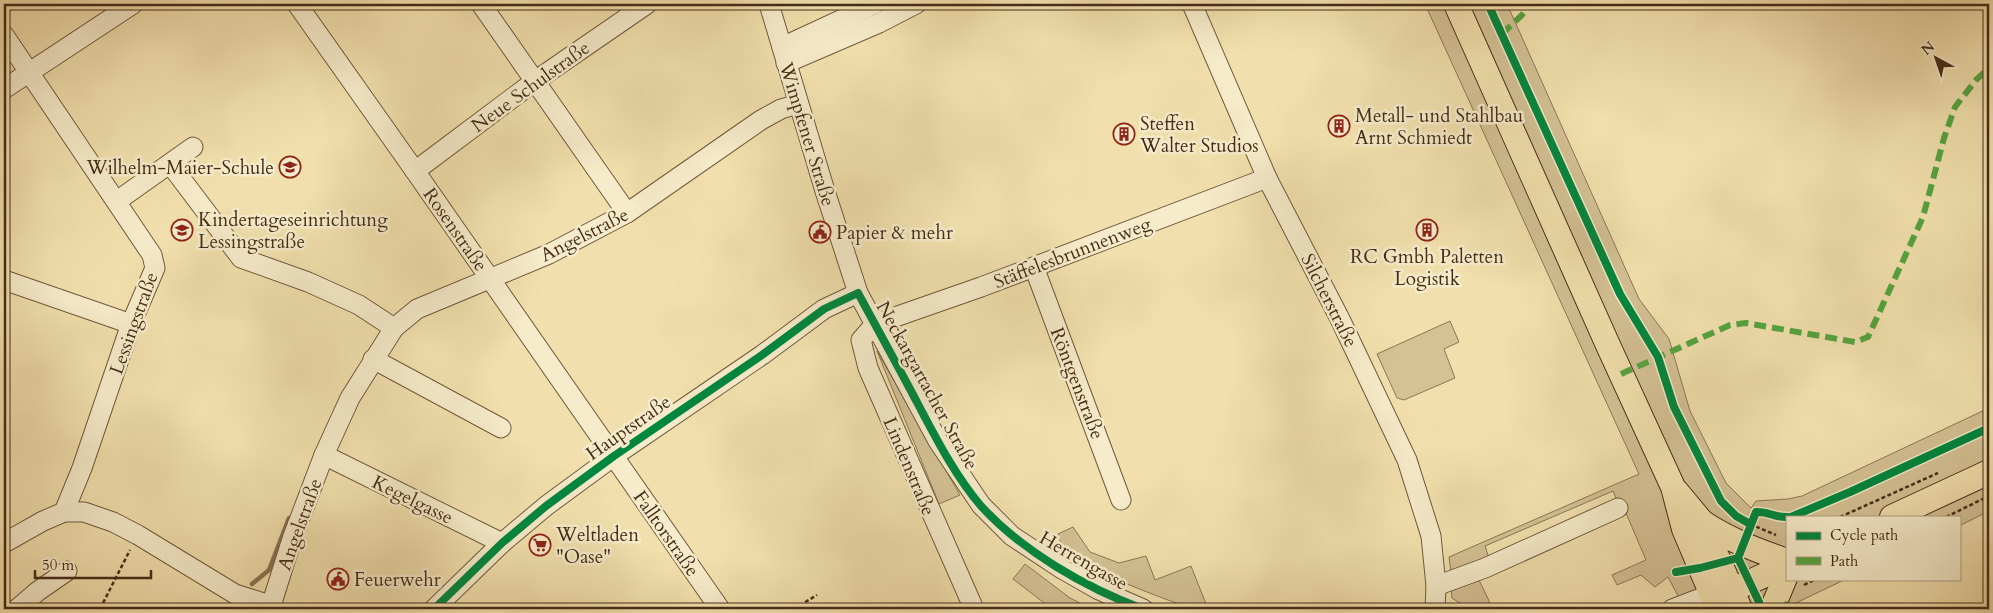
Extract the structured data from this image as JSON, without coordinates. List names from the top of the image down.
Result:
{
  "streets": {
    "street": [
      "Neue Schulstraße",
      "Wimpfener Straße",
      "Rosenstraße",
      "Angelstraße",
      "Stäffelesbrunnenweg",
      "Silcherstraße",
      "Lessingstraße",
      "Röntgenstraße",
      "Neckargartacher Straße",
      "Hauptstraße",
      "Lindenstraße",
      "Kegelgasse",
      "Falltorstraße",
      "Herrengasse"
    ]
  },
  "crossings": [
    ["Neue Schulstraße", "Rosenstraße"],
    ["Wimpfener Straße", "Angelstraße"],
    ["Wimpfener Straße", "Neckargartacher Straße"],
    ["Wimpfener Straße", "Hauptstraße"],
    ["Rosenstraße", "Angelstraße"],
    ["Rosenstraße", "Hauptstraße"],
    ["Rosenstraße", "Falltorstraße"],
    ["Angelstraße", "Kegelgasse"],
    ["Stäffelesbrunnenweg", "Silcherstraße"],
    ["Stäffelesbrunnenweg", "Röntgenstraße"],
    ["Stäffelesbrunnenweg", "Neckargartacher Straße"],
    ["Stäffelesbrunnenweg", "Lindenstraße"],
    ["Neckargartacher Straße", "Hauptstraße"],
    ["Neckargartacher Straße", "Lindenstraße"],
    ["Neckargartacher Straße", "Herrengasse"],
    ["Hauptstraße", "Kegelgasse"],
    ["Hauptstraße", "Falltorstraße"]
  ],
  "places": {
    "building": ["Metall- und Stahlbau Arnt Schmiedt", "Steffen Walter Studios", "RC Gmbh Paletten Logistik"],
    "school or university": ["Wilhelm-Maier-Schule", "Kindertageseinrichtung Lessingstraße"],
    "public building": ["Papier & mehr", "Feuerwehr"],
    "supermarket": ["Weltladen \"Oase\""]
  },
  "legend": ["Cycle path", "Path"],
  "scale_bar": "50 m",
  "north": "top left"
}
